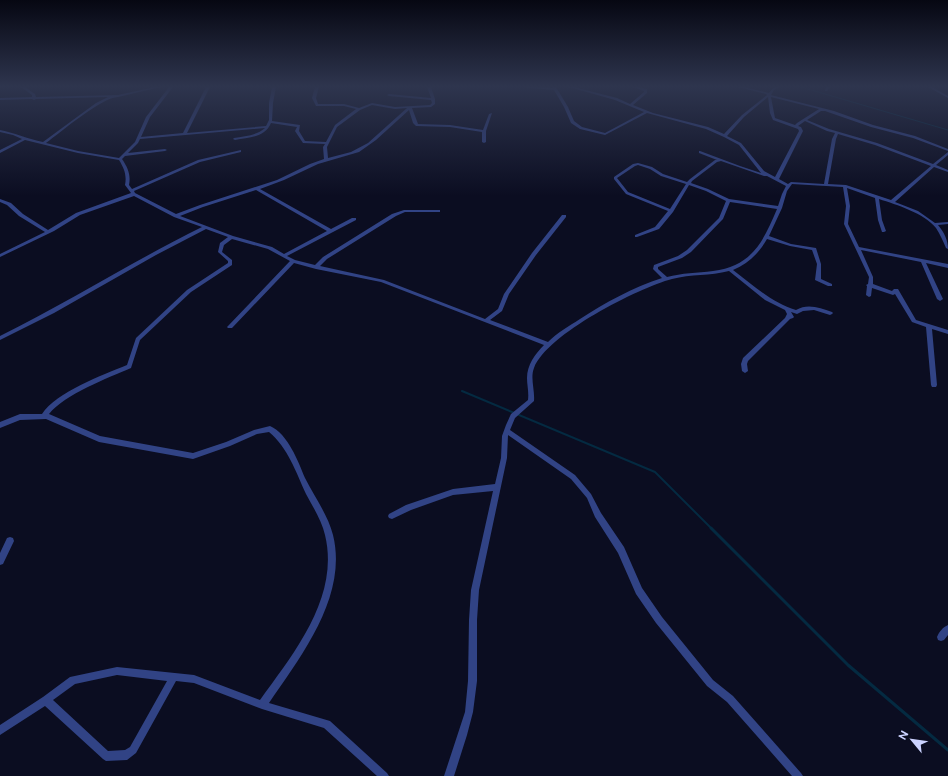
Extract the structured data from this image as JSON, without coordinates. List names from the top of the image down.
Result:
{
  "north": "top left"
}
